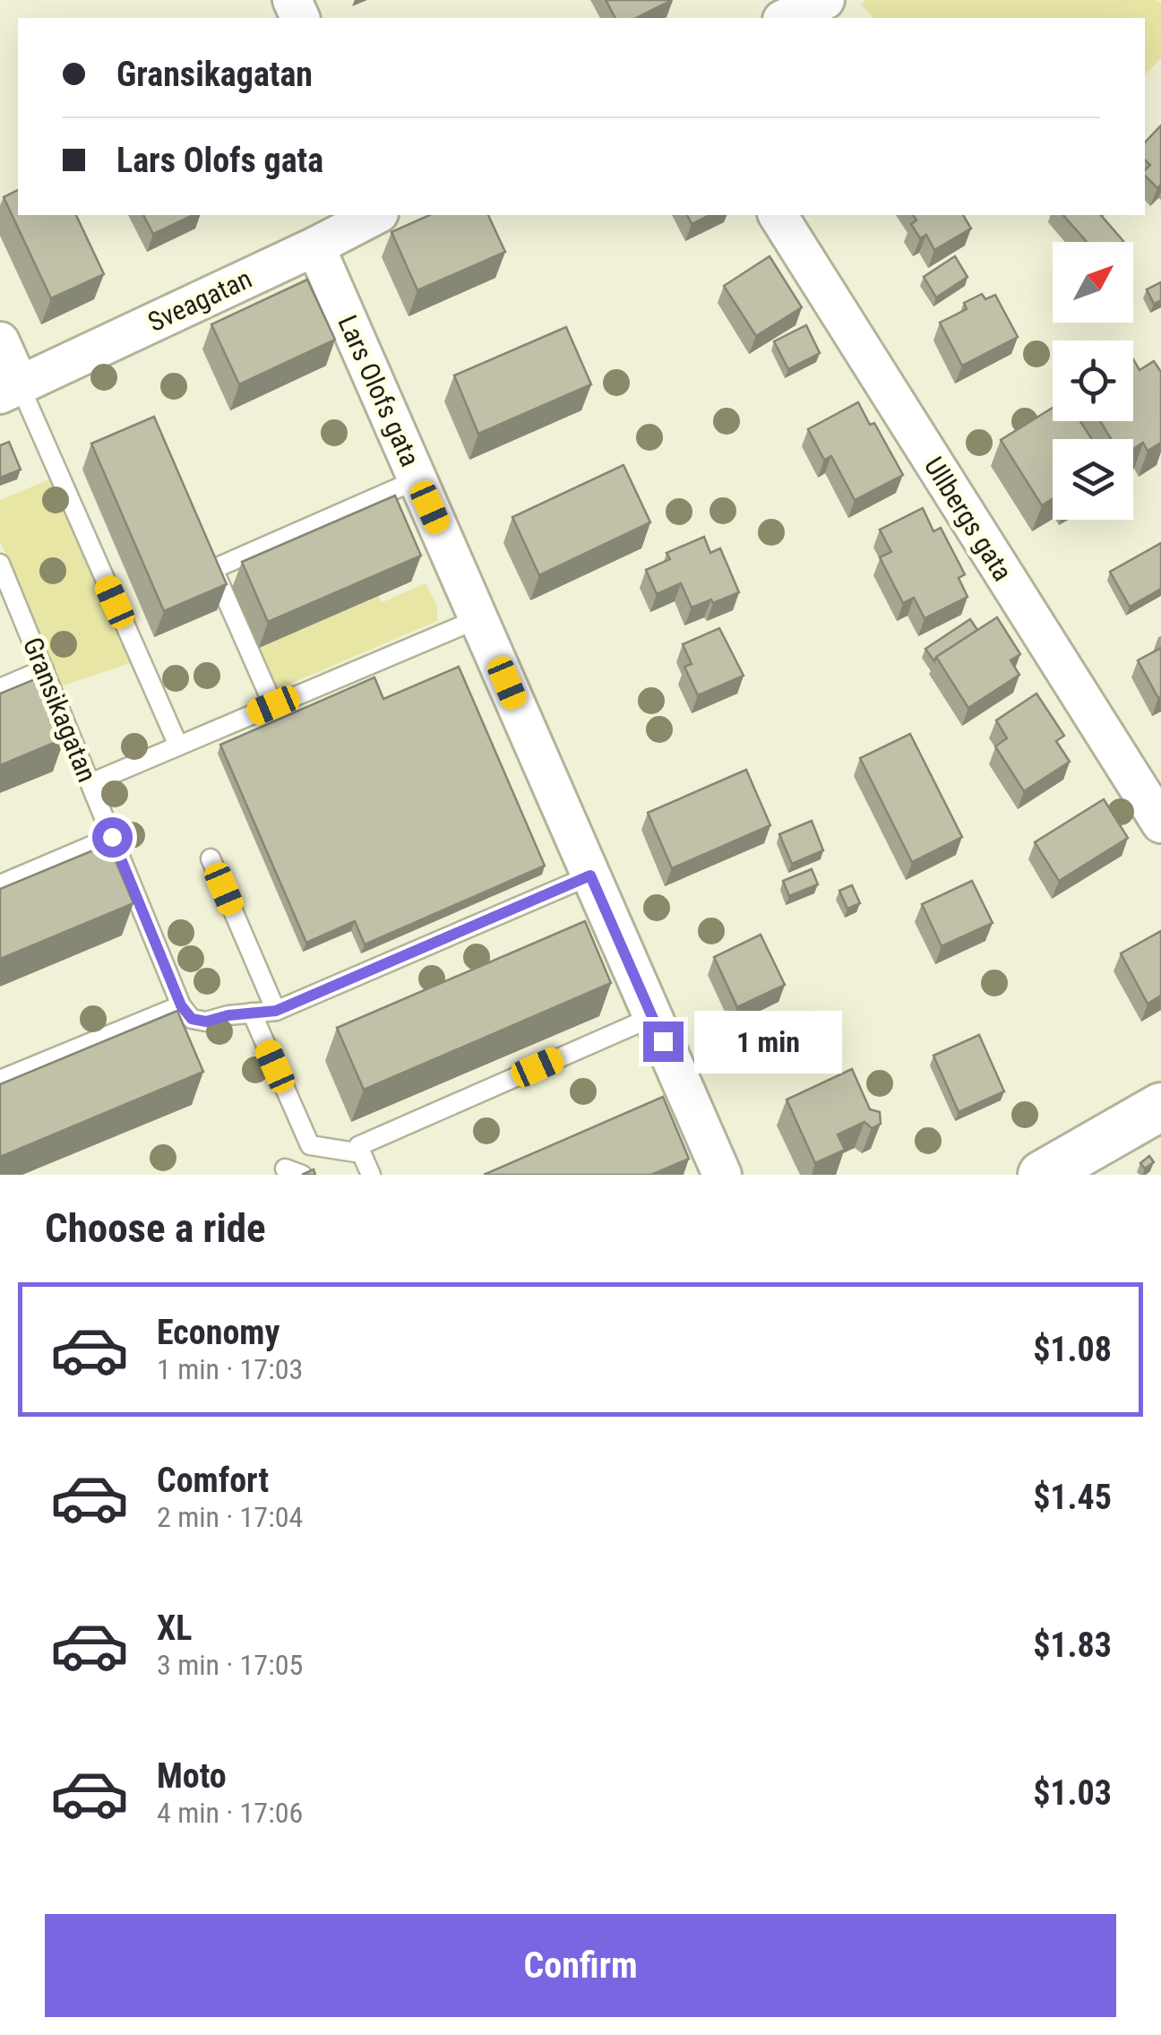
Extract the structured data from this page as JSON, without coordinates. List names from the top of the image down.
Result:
{
  "streets": {
    "street": ["Sveagatan", "Lars Olofs gata", "Ullbergs gata"],
    "lane": ["Gransikagatan"]
  },
  "crossings": [
    ["Sveagatan", "Lars Olofs gata"]
  ],
  "north": "top right",
  "page": {
    "banner": ["Gransikagatan", "Lars Olofs gata"],
    "bubble": "1 min",
    "heading": "Choose a ride",
    "list": [
      {
        "name": "Economy",
        "note": "1 min · 17:03",
        "value": "$1.08"
      },
      {
        "name": "Comfort",
        "note": "2 min · 17:04",
        "value": "$1.45"
      },
      {
        "name": "XL",
        "note": "3 min · 17:05",
        "value": "$1.83"
      },
      {
        "name": "Moto",
        "note": "4 min · 17:06",
        "value": "$1.03"
      }
    ],
    "buttons": "Confirm"
  }
}
